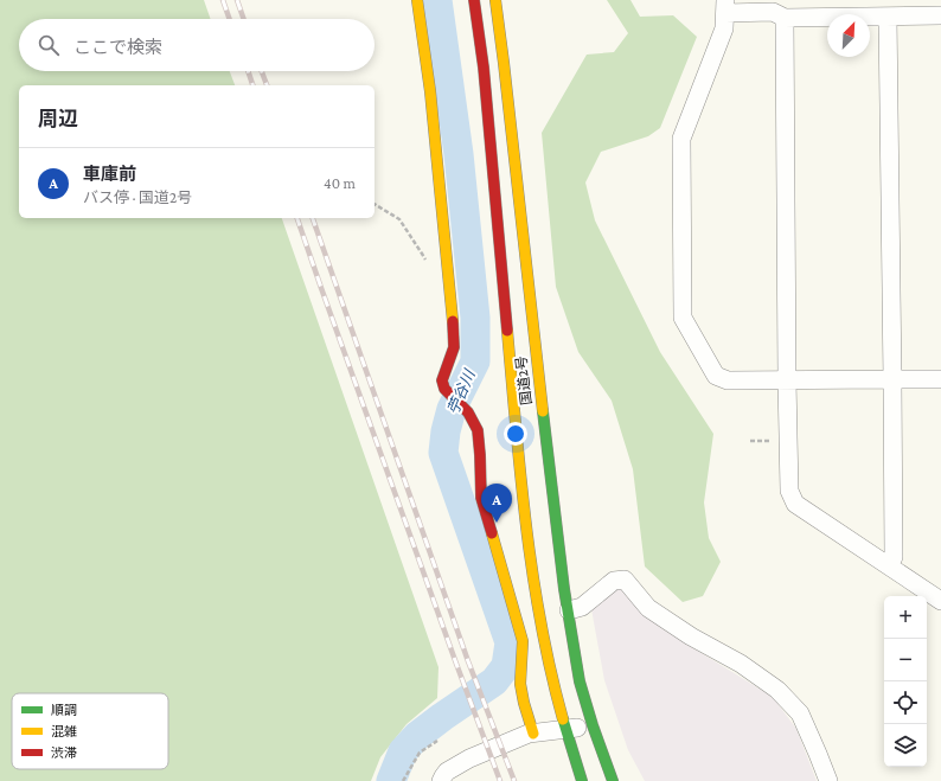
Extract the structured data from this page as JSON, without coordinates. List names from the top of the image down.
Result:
{
  "streets": {
    "main road": ["国道2号"]
  },
  "water": ["苧谷川"],
  "legend": ["順調", "混雑", "渋滞"],
  "north": "top right",
  "page": {
    "search": "ここで検索",
    "heading": "周辺",
    "list": [
      {
        "mark": "A",
        "name": "車庫前",
        "note": "バス停 · 国道2号",
        "value": "40 m"
      }
    ],
    "pins": "A",
    "map_buttons": ["+", "−"]
  }
}
